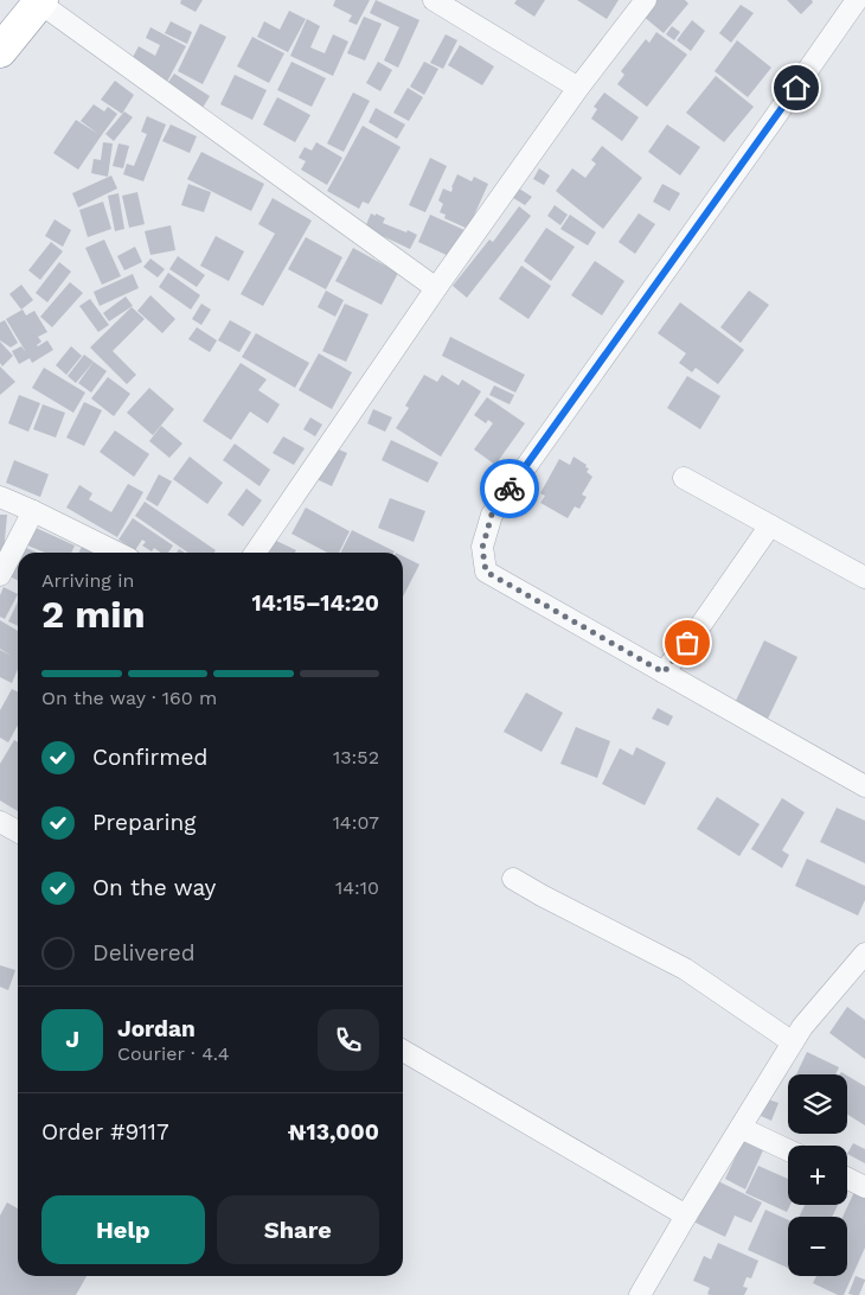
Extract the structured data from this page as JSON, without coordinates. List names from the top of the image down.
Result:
{
  "page": {
    "heading": ["2 min", "Arriving in", "14:15–14:20"],
    "panel": [
      "Jordan",
      "Courier · 4.4",
      "Order #9117",
      "₦13,000"
    ],
    "bar": "On the way · 160 m",
    "list": [
      ["Confirmed", "13:52"],
      ["Preparing", "14:07"],
      ["On the way", "14:10"],
      "Delivered"
    ],
    "round": "J",
    "map_buttons": ["+", "−"],
    "buttons": ["Help", "Share"]
  }
}
